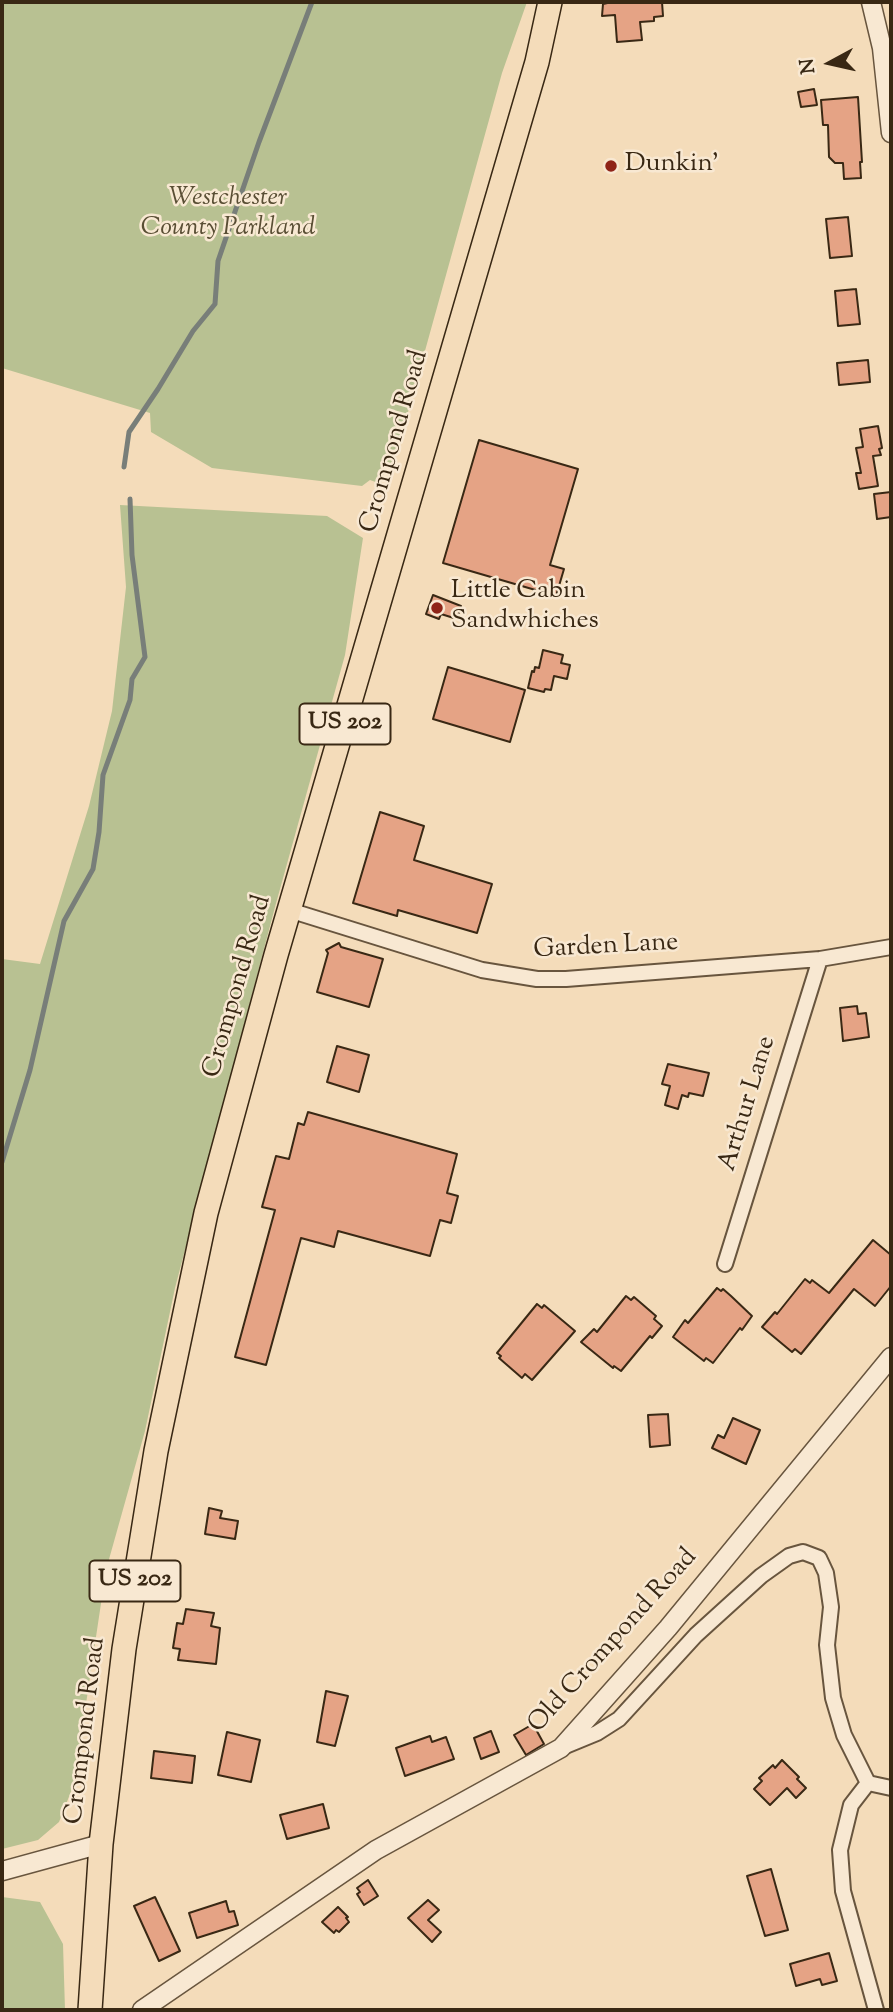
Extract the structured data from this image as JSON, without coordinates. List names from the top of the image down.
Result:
{
  "streets": {
    "highway": ["Crompond Road", "US 202"],
    "street": ["Garden Lane", "Arthur Lane", "Old Crompond Road"]
  },
  "crossings": [
    ["Crompond Road", "Garden Lane"],
    ["Garden Lane", "Arthur Lane"]
  ],
  "parks": ["Westchester County Parkland"],
  "places": ["Dunkin'", "Little Cabin Sandwhiches"],
  "north": "left"
}
